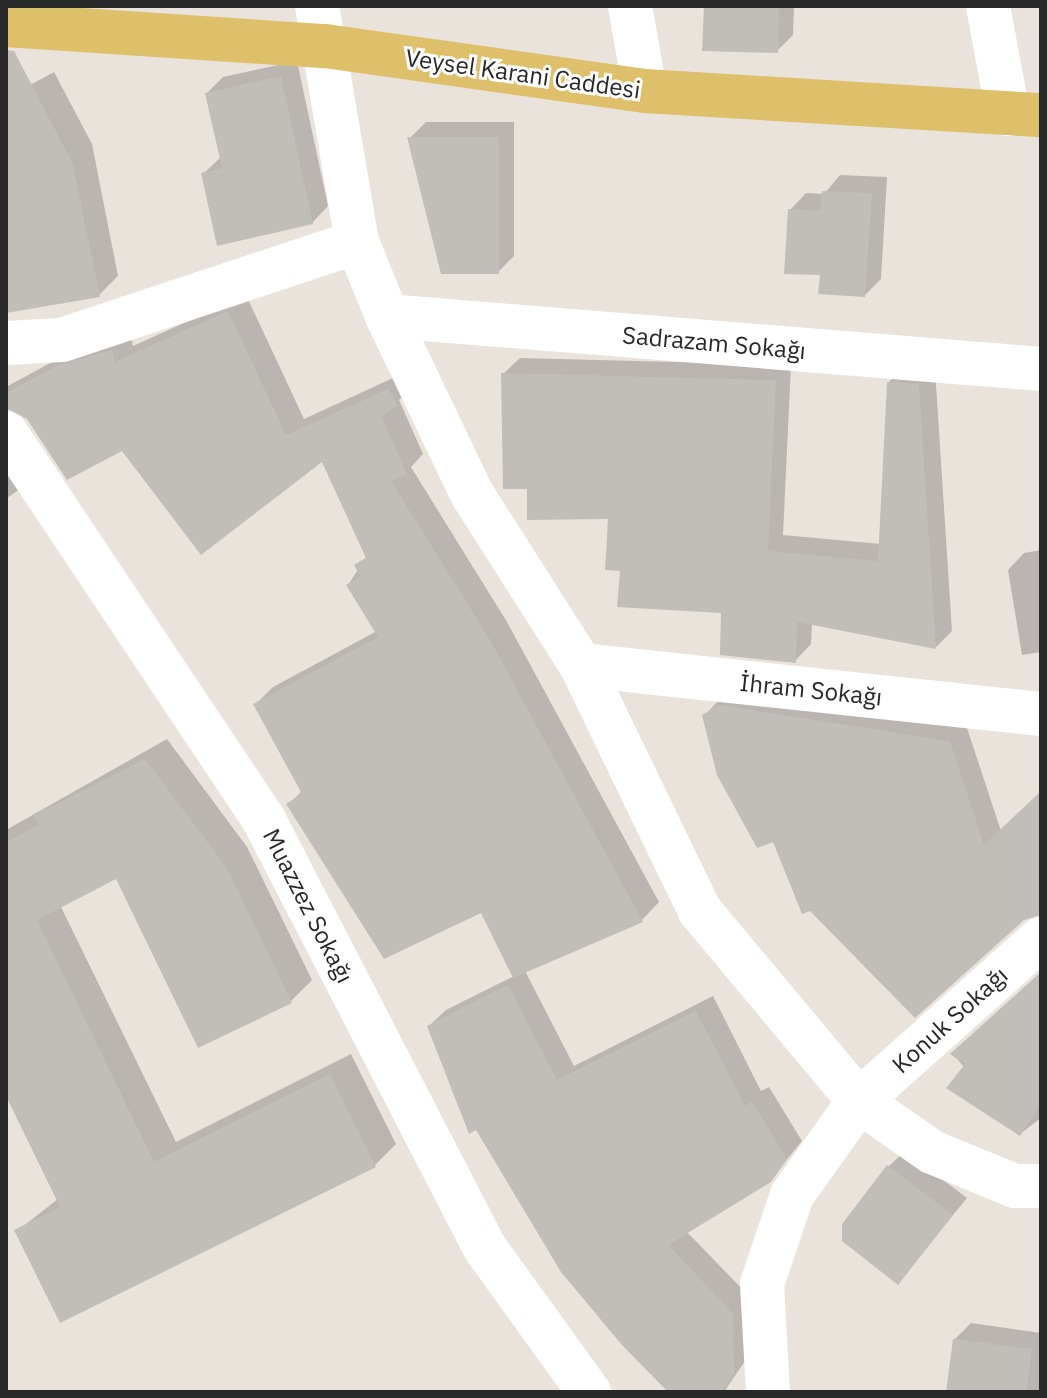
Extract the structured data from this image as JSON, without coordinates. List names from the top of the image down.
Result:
{
  "streets": {
    "main road": ["Veysel Karani Caddesi"],
    "street": [
      "Sadrazam Sokağı",
      "İhram Sokağı",
      "Muazzez Sokağı",
      "Konuk Sokağı"
    ]
  }
}
